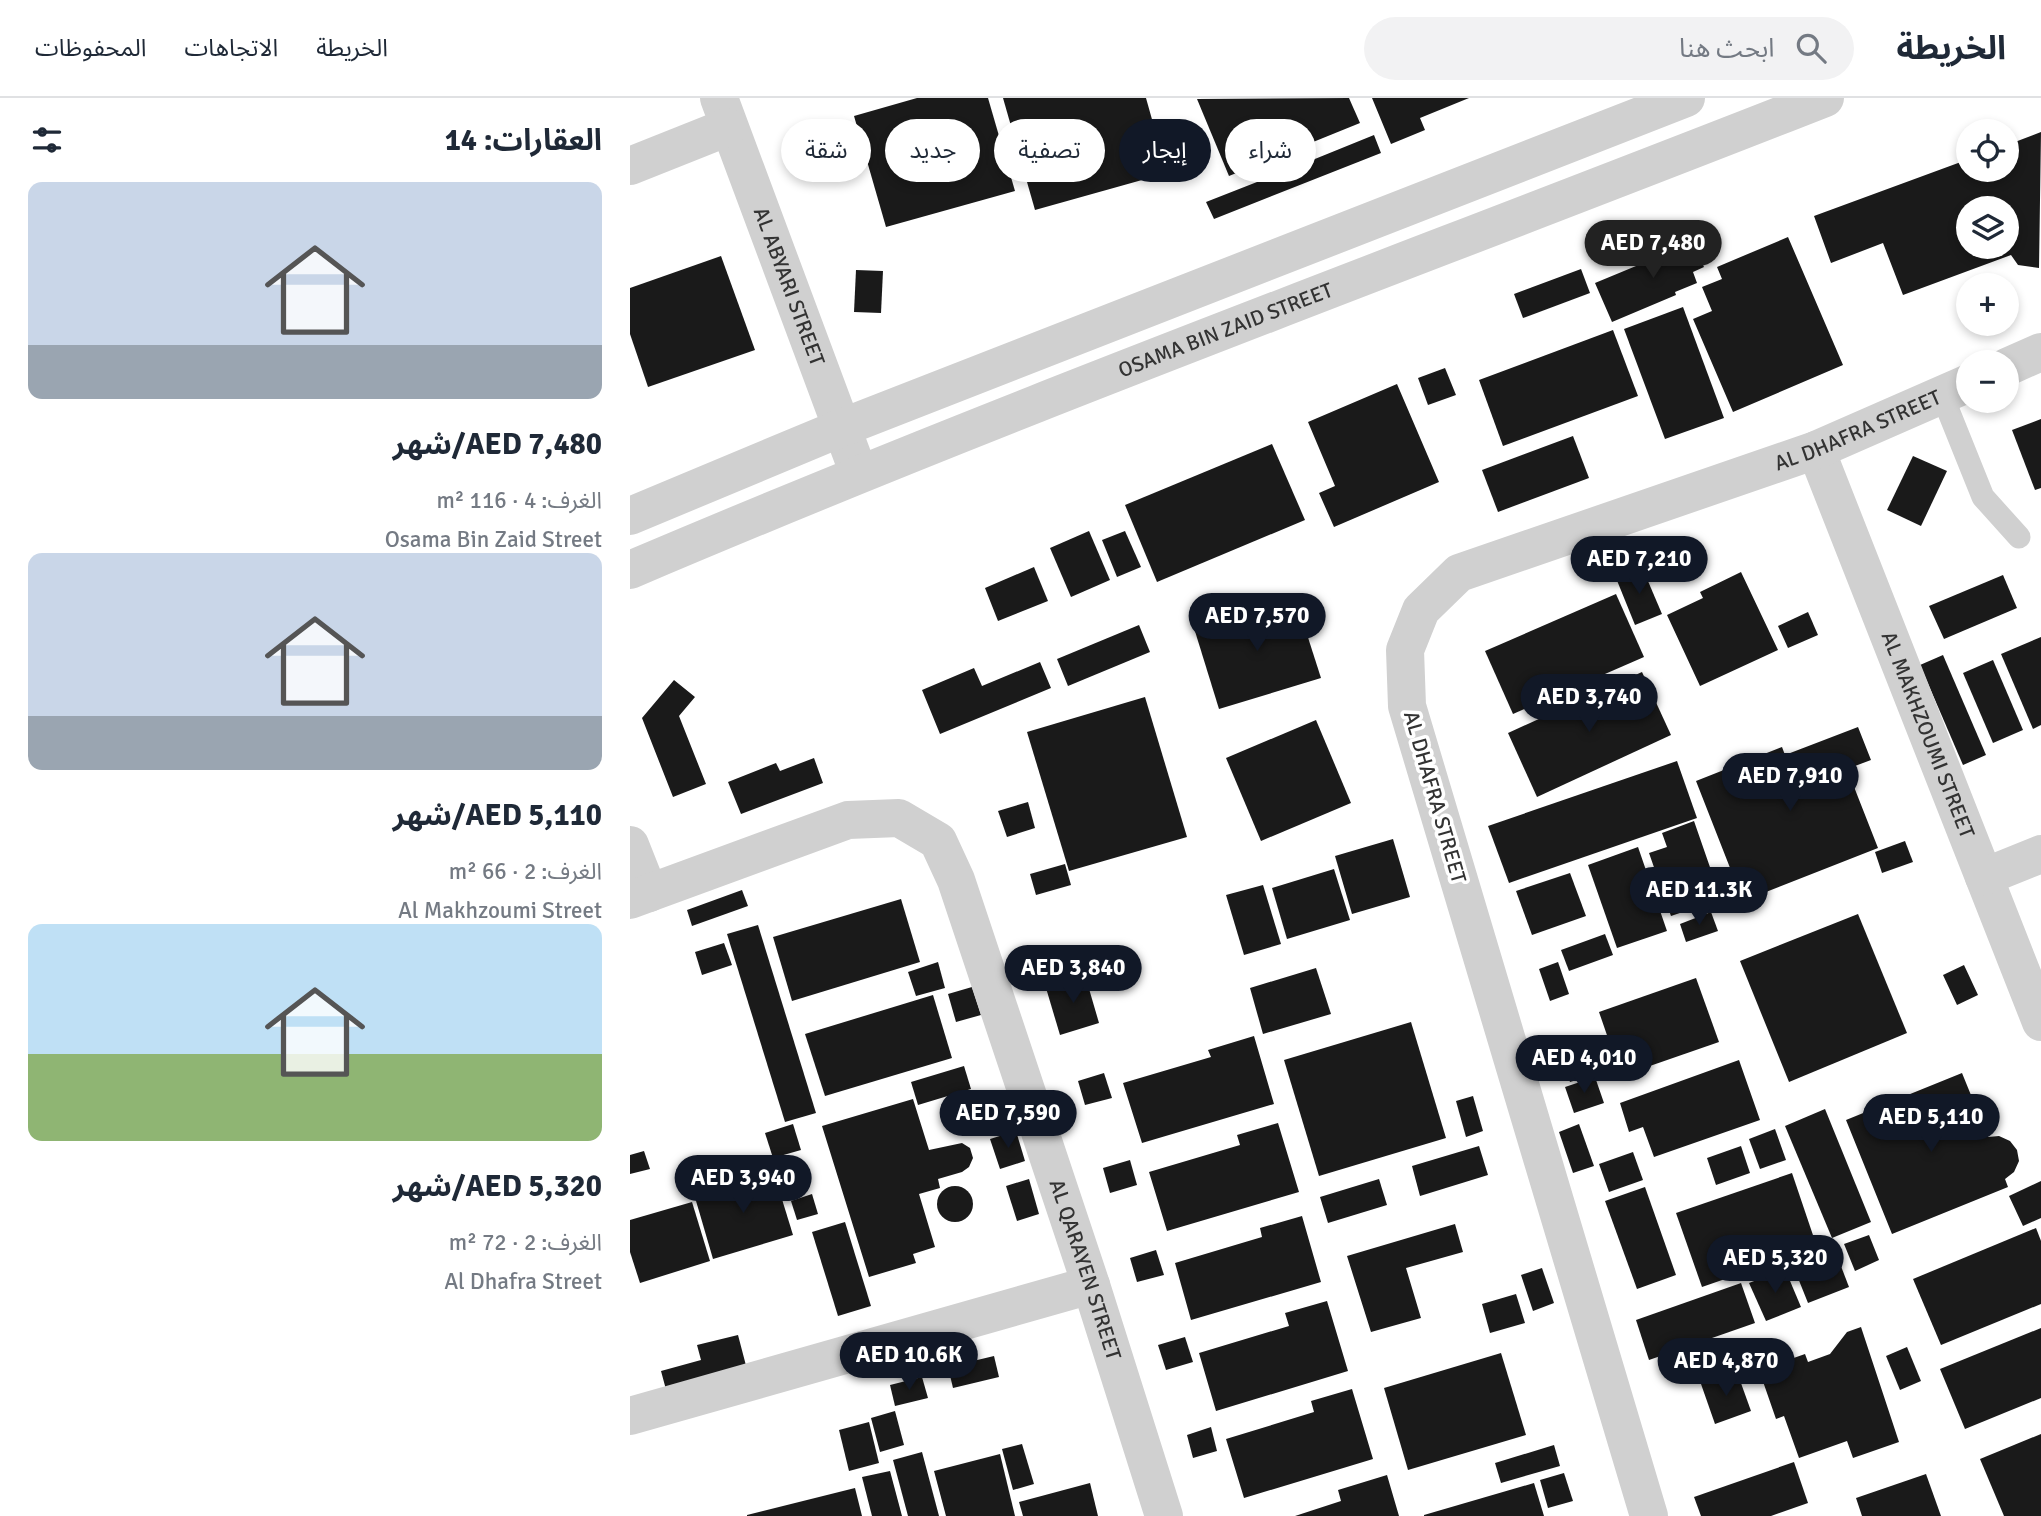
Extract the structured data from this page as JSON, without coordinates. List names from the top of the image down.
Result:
{
  "streets": {
    "street": [
      "AL ABYARI STREET",
      "OSAMA BIN ZAID STREET",
      "AL DHAFRA STREET",
      "AL MAKHZOUMI STREET",
      "AL QARAYEN STREET"
    ]
  },
  "crossings": [
    ["AL ABYARI STREET", "OSAMA BIN ZAID STREET"],
    ["AL DHAFRA STREET", "AL MAKHZOUMI STREET"]
  ],
  "page": {
    "header": "الخريطة",
    "search": "ابحث هنا",
    "nav": ["الخريطة", "الاتجاهات", "المحفوظات"],
    "heading": "العقارات: 14",
    "map_buttons": ["+", "−"],
    "chip": [
      "شراء",
      "إيجار",
      "تصفية",
      "جديد",
      "شقة"
    ],
    "list": [
      {
        "name": "AED 7,480/شهر",
        "note": "الغرف: 4 · 116 m² · Osama Bin Zaid Street"
      },
      {
        "name": "AED 5,110/شهر",
        "note": "الغرف: 2 · 66 m² · Al Makhzoumi Street"
      },
      {
        "name": "AED 5,320/شهر",
        "note": "الغرف: 2 · 72 m² · Al Dhafra Street"
      }
    ],
    "price": [
      "AED 7,480",
      "AED 7,210",
      "AED 7,570",
      "AED 3,740",
      "AED 7,910",
      "AED 11.3K",
      "AED 3,840",
      "AED 4,010",
      "AED 7,590",
      "AED 5,110",
      "AED 3,940",
      "AED 5,320",
      "AED 10.6K",
      "AED 4,870"
    ]
  }
}
